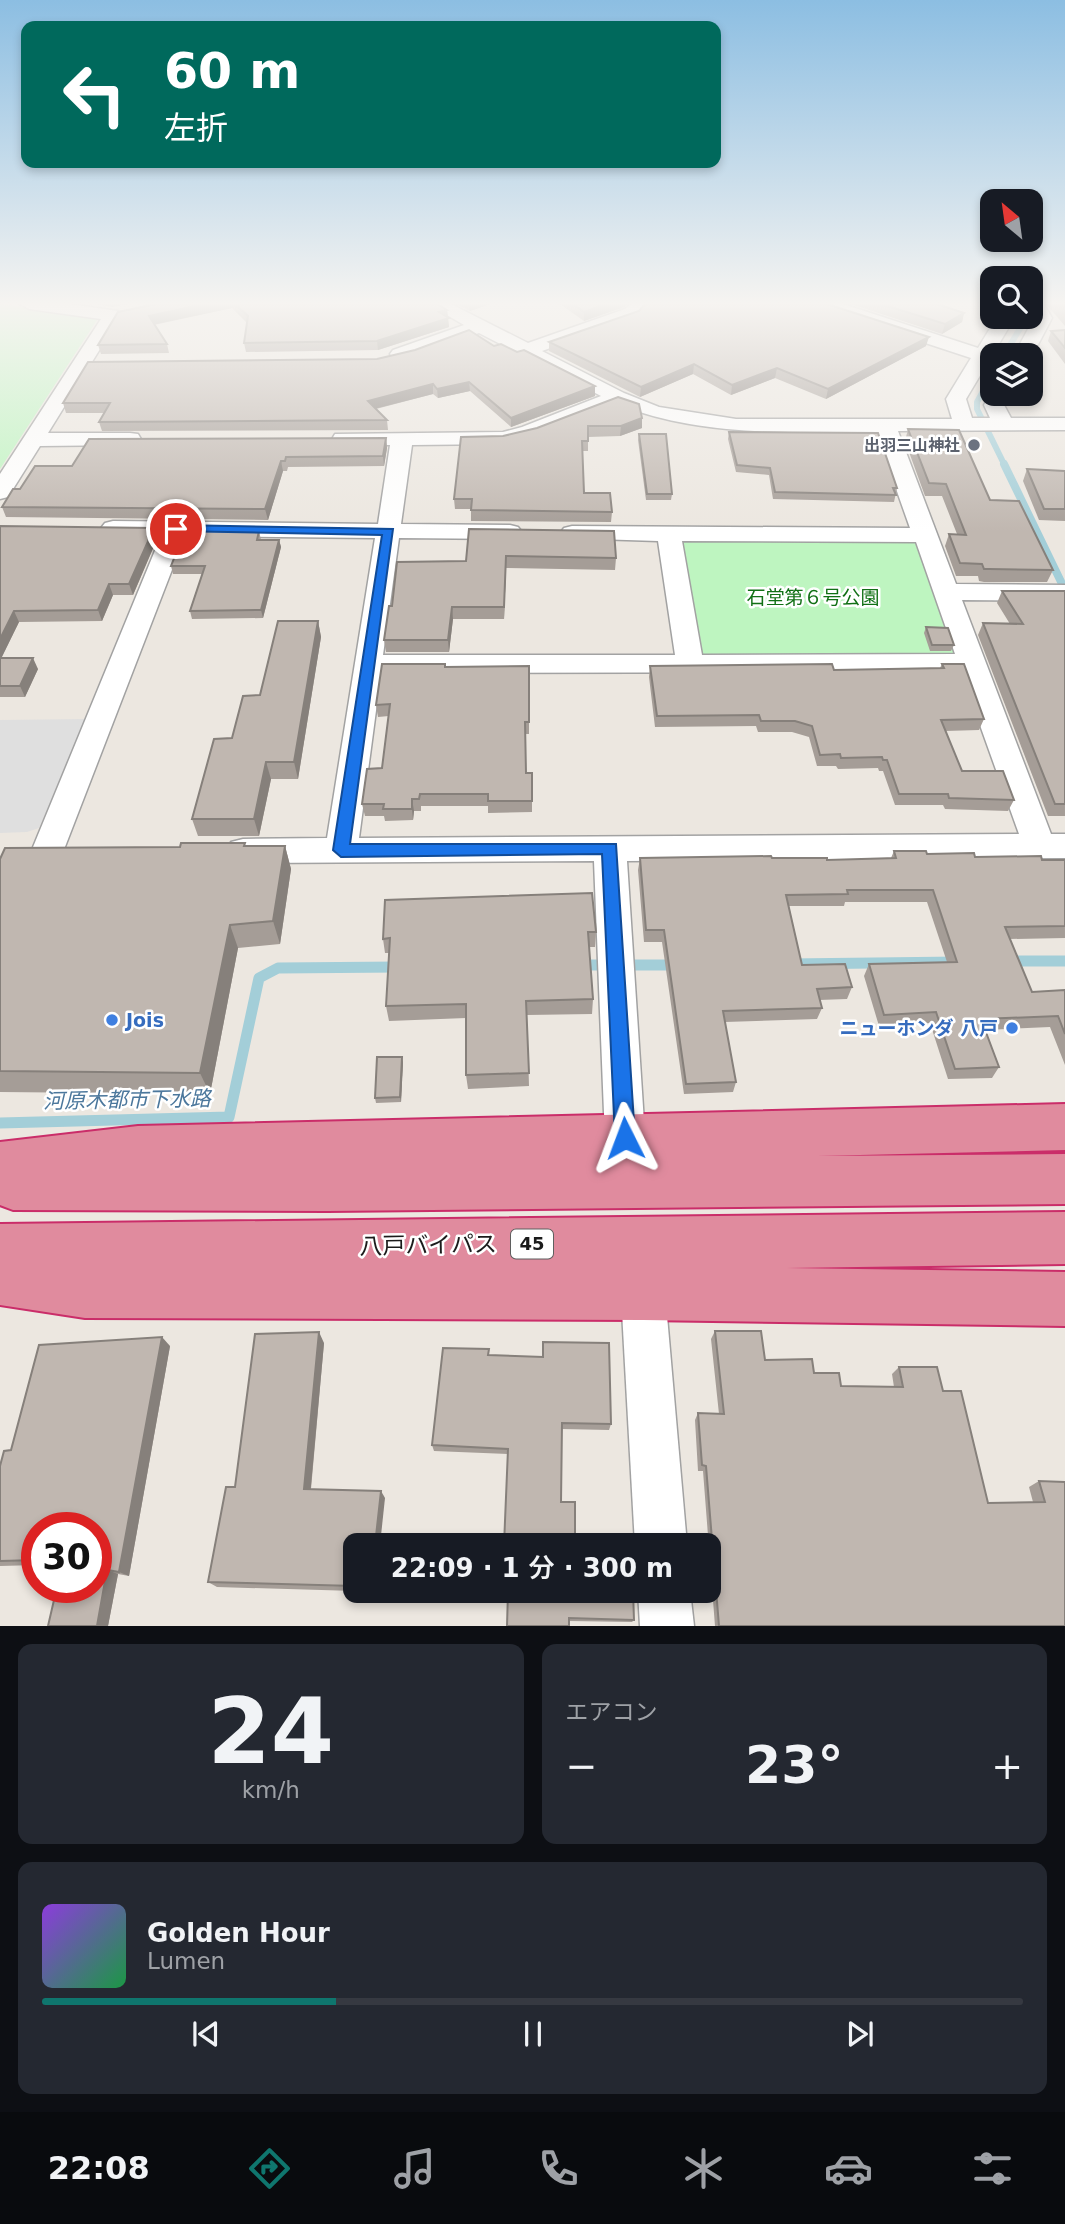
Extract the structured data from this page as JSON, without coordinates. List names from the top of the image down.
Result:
{
  "streets": {
    "highway": ["45", "八戸バイパス"]
  },
  "water": ["河原木都市下水路"],
  "parks": ["石堂第６号公園"],
  "places": ["出羽三山神社", "Jois", "ニューホンダ 八戸"],
  "north": "top left",
  "page": {
    "turn": ["60 m", "左折"],
    "limit": "30",
    "trip": "22:09 · 1 分 · 300 m",
    "tile": [
      ["24", "km/h"],
      "エアコン"
    ],
    "heat": ["−", "23°", "+"],
    "song": ["Golden Hour", "Lumen"],
    "tabs": "22:08"
  }
}
